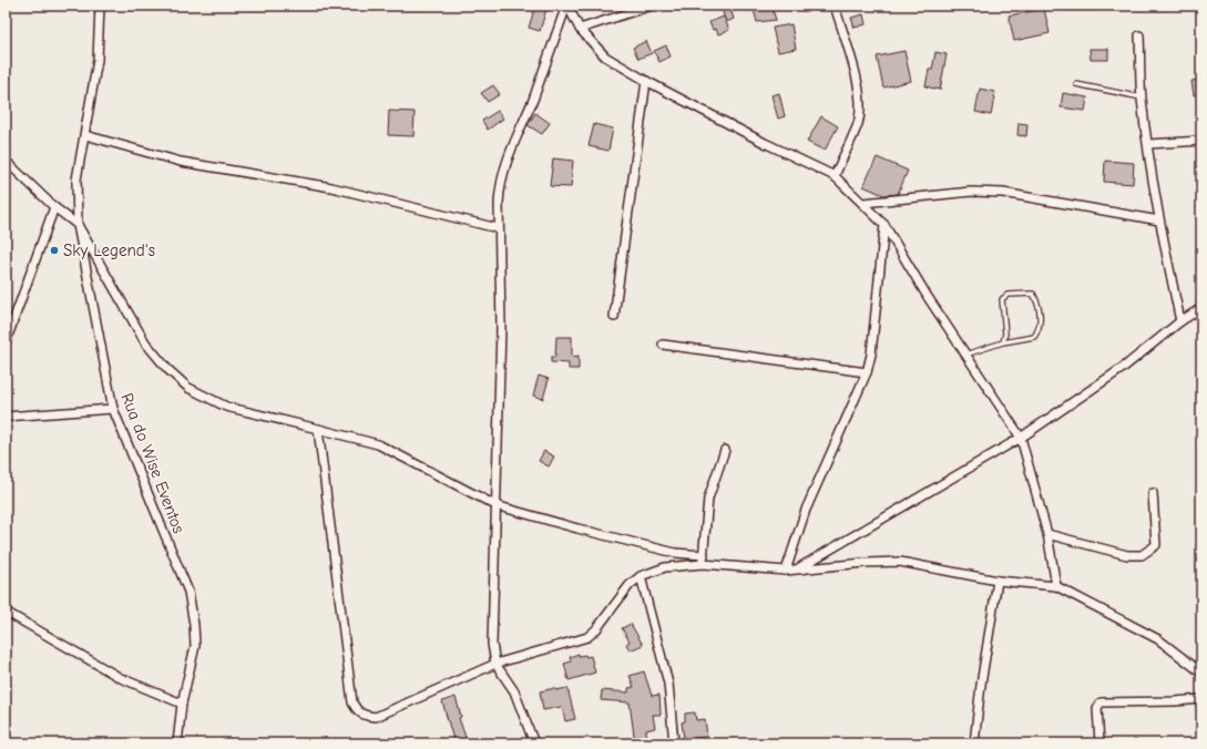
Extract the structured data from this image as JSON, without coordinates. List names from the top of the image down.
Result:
{
  "streets": {
    "street": ["Rua do Wise Eventos"]
  },
  "places": ["Sky Legend's"]
}
